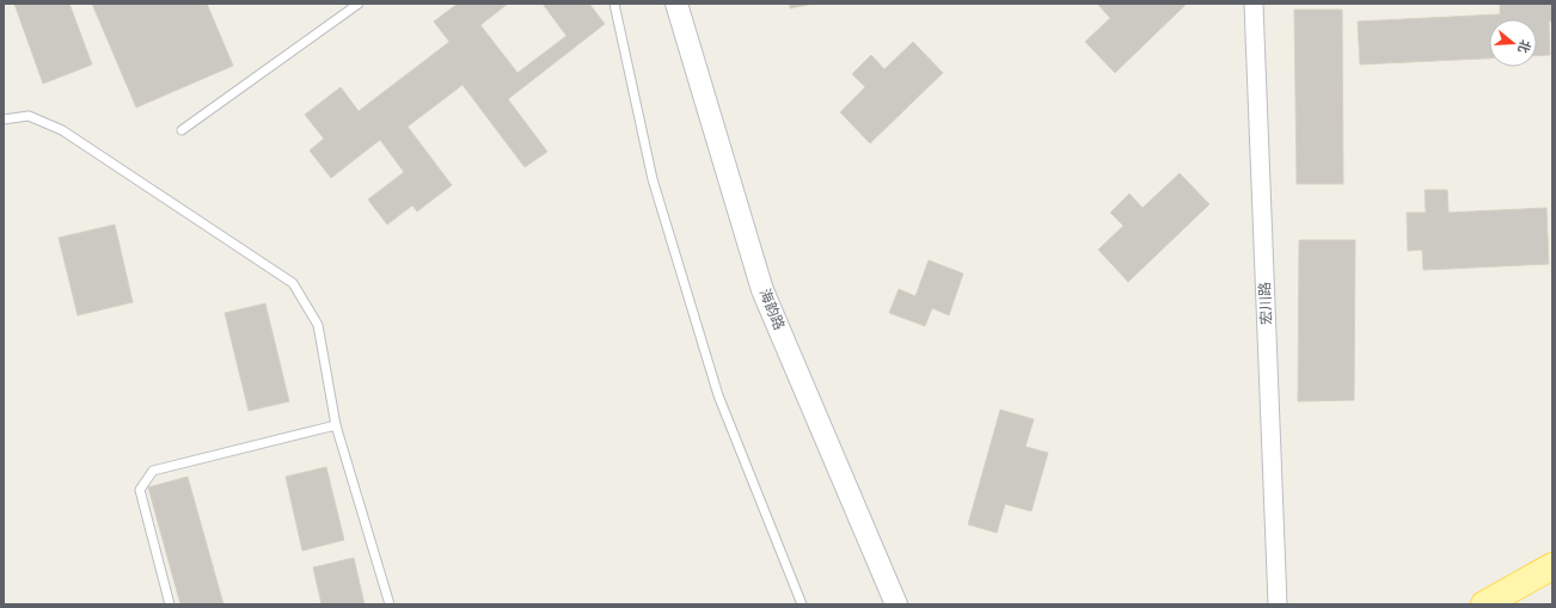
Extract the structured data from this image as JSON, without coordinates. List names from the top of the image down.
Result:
{
  "streets": {
    "street": ["宏川路", "海韵路"]
  },
  "north": "right"
}
